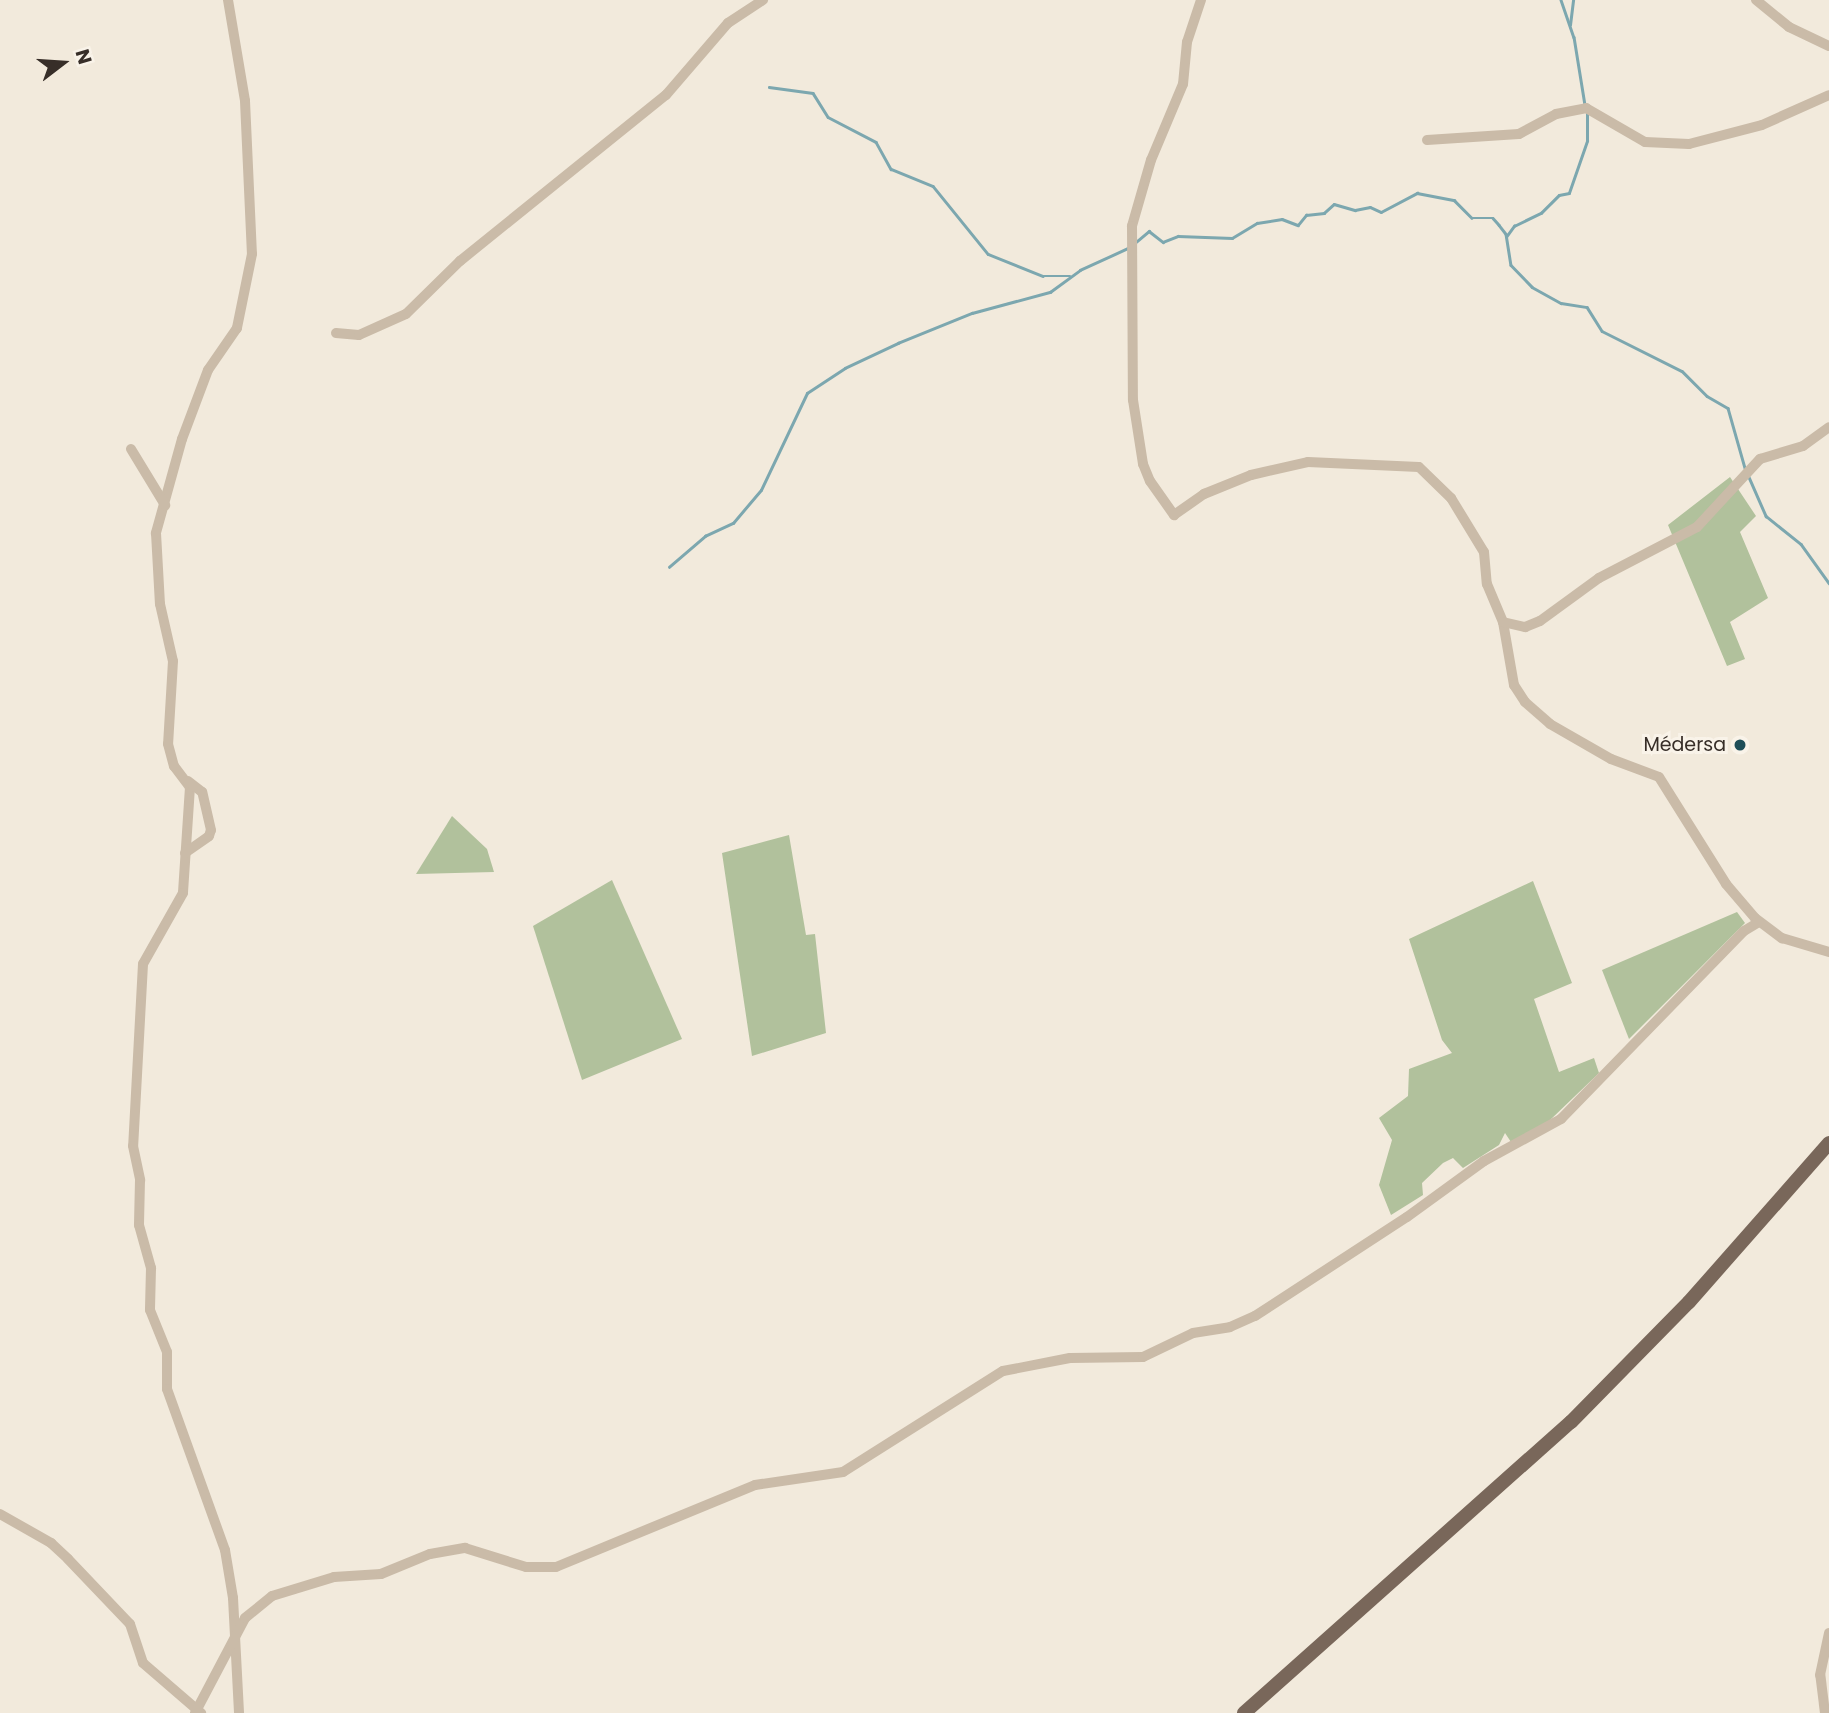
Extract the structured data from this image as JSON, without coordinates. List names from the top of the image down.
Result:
{
  "places": ["Médersa"],
  "north": "right"
}
